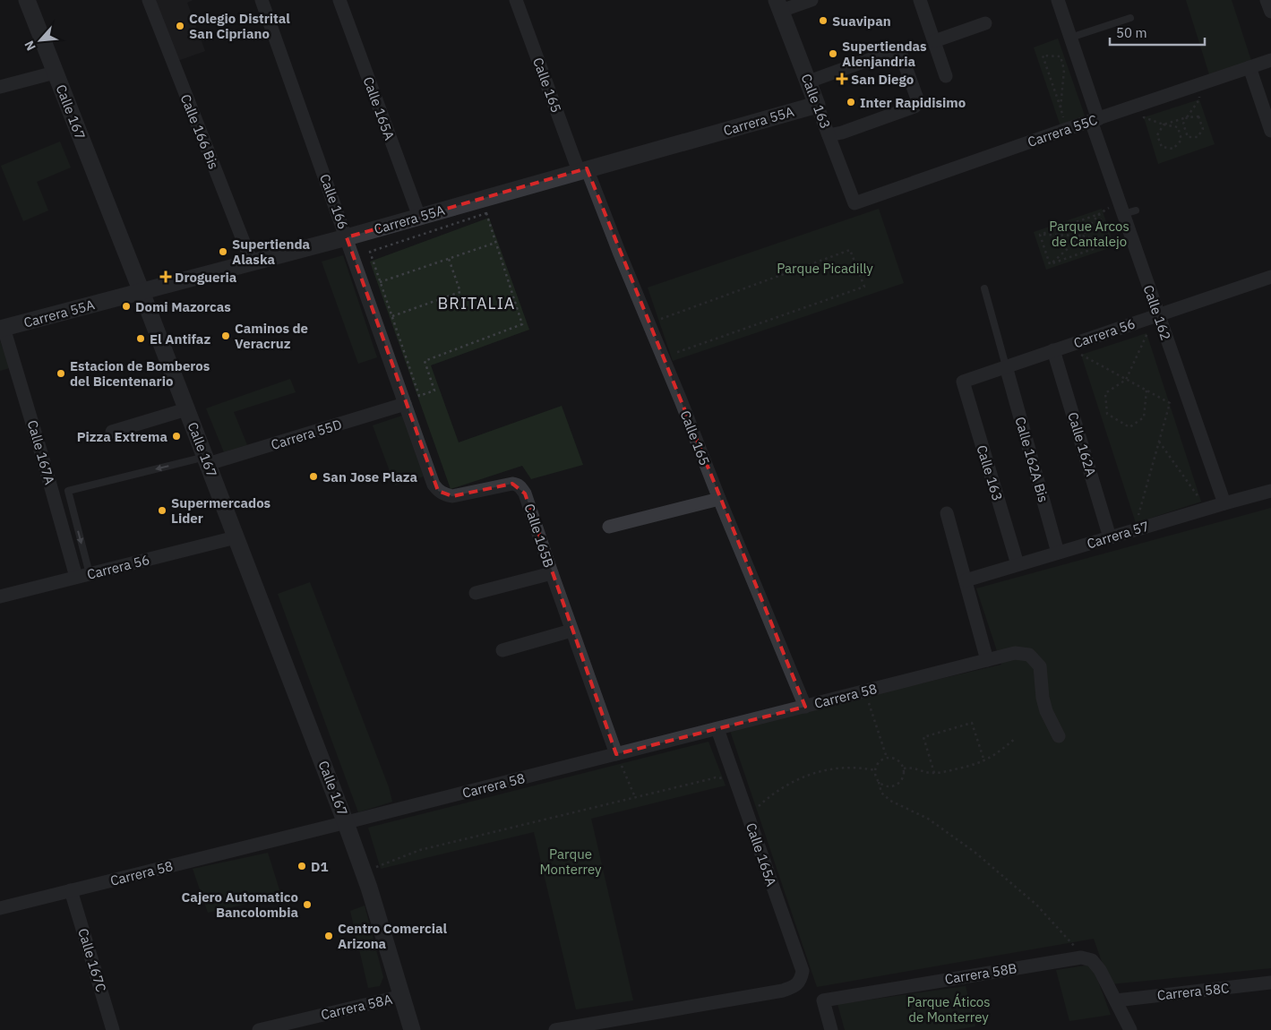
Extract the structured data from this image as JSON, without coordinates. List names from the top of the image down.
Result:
{
  "streets": {
    "street": [
      "Calle 165",
      "Calle 163",
      "Calle 165A",
      "Calle 167",
      "Carrera 55A",
      "Carrera 55C",
      "Calle 166 Bis",
      "Calle 166",
      "Calle 162",
      "Carrera 56",
      "Carrera 55D",
      "Calle 162A",
      "Calle 167A",
      "Calle 162A Bis",
      "Carrera 57",
      "Calle 165B",
      "Carrera 58",
      "Calle 167C",
      "Carrera 58B",
      "Carrera 58C",
      "Carrera 58A"
    ]
  },
  "crossings": [
    ["Calle 165", "Carrera 55A"],
    ["Calle 165", "Carrera 58"],
    ["Calle 163", "Carrera 55A"],
    ["Calle 163", "Carrera 55C"],
    ["Calle 163", "Carrera 56"],
    ["Calle 163", "Carrera 57"],
    ["Calle 165A", "Carrera 55A"],
    ["Calle 165A", "Carrera 58"],
    ["Calle 167", "Carrera 55A"],
    ["Calle 167", "Carrera 56"],
    ["Calle 167", "Carrera 55D"],
    ["Calle 167", "Carrera 58"],
    ["Calle 167", "Carrera 58A"],
    ["Carrera 55A", "Calle 166 Bis"],
    ["Carrera 55A", "Calle 166"],
    ["Carrera 55A", "Calle 167A"],
    ["Carrera 55C", "Calle 162"],
    ["Calle 166", "Carrera 55D"],
    ["Calle 166", "Calle 165B"],
    ["Calle 162", "Carrera 56"],
    ["Calle 162", "Carrera 57"],
    ["Carrera 56", "Calle 162A"],
    ["Carrera 56", "Calle 167A"],
    ["Carrera 56", "Calle 162A Bis"],
    ["Carrera 55D", "Calle 165B"],
    ["Calle 162A", "Carrera 57"],
    ["Calle 162A Bis", "Carrera 57"],
    ["Calle 165B", "Carrera 58"],
    ["Carrera 58", "Calle 167C"]
  ],
  "districts": ["BRITALIA"],
  "parks": [
    "Parque Arcos de Cantalejo",
    "Parque Picadilly",
    "Parque Monterrey",
    "Parque Áticos de Monterrey"
  ],
  "places": {
    "other": [
      "Suavipan",
      "Colegio Distrital San Cipriano",
      "Supertiendas Alenjandria",
      "Inter Rapidisimo",
      "Supertienda Alaska",
      "Domi Mazorcas",
      "Caminos de Veracruz",
      "El Antifaz",
      "Estacion de Bomberos del Bicentenario",
      "Pizza Extrema",
      "San Jose Plaza",
      "Supermercados Lider",
      "D1",
      "Cajero Automatico Bancolombia",
      "Centro Comercial Arizona"
    ],
    "health": ["San Diego", "Drogueria"]
  },
  "scale_bar": "50 m",
  "north": "bottom left"
}
